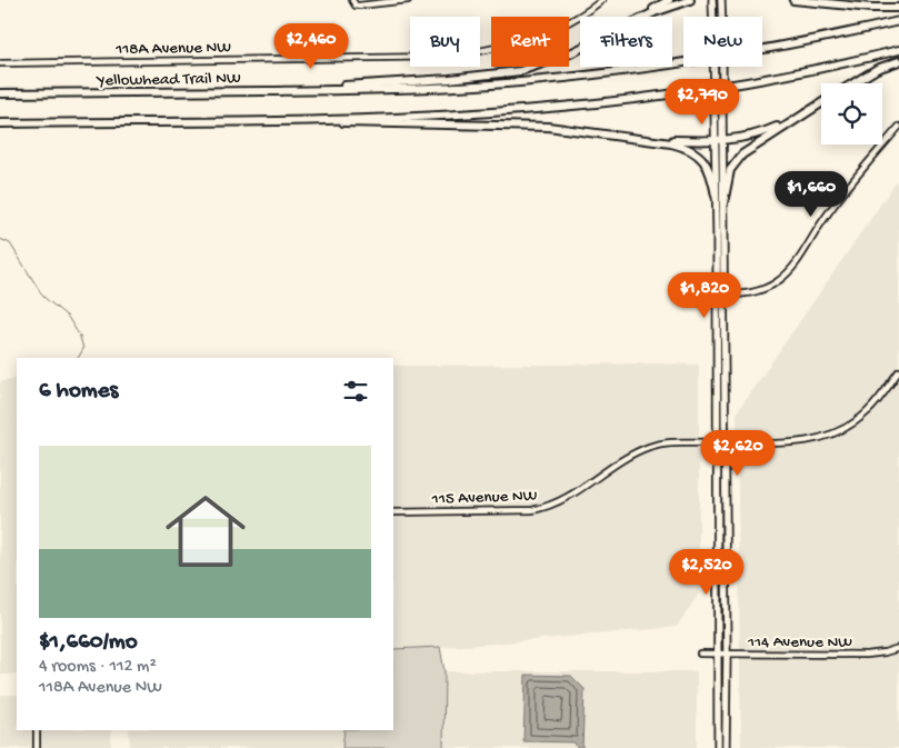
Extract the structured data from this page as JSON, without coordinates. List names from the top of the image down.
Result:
{
  "streets": {
    "highway": ["Yellowhead Trail NW"],
    "street": ["118A Avenue NW", "115 Avenue NW", "114 Avenue NW"]
  },
  "page": {
    "chip": [
      "Buy",
      "Rent",
      "Filters",
      "New"
    ],
    "price": [
      "$2,460",
      "$2,790",
      "$1,660",
      "$1,820",
      "$2,620",
      "$2,520"
    ],
    "heading": "6 homes",
    "list": [
      {
        "name": "$1,660/mo",
        "note": "4 rooms · 112 m² · 118A Avenue NW"
      }
    ]
  }
}
